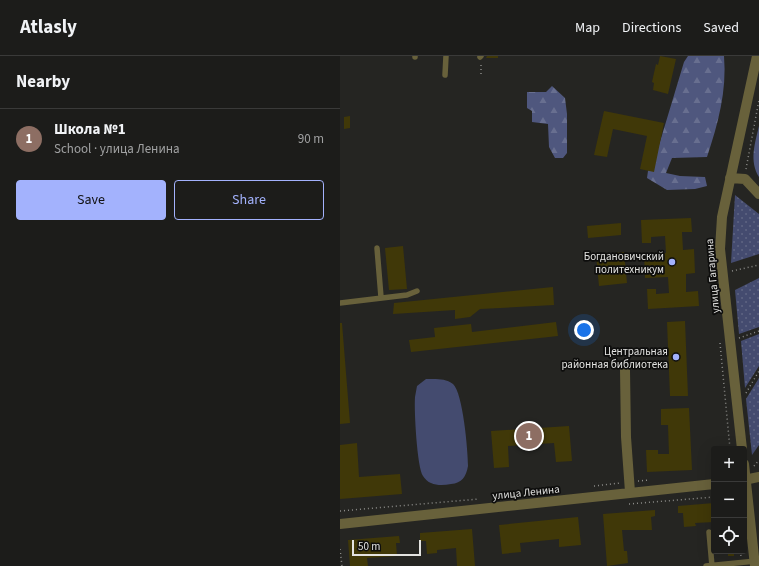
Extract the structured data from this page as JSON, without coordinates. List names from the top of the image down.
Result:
{
  "streets": {
    "street": ["улица Гагарина", "улица Ленина"]
  },
  "places": ["Богдановичский политехникум", "Центральная районная библиотека"],
  "scale_bar": "50 m",
  "page": {
    "header": "Atlasly",
    "nav": ["Map", "Directions", "Saved"],
    "heading": "Nearby",
    "list": [
      {
        "mark": "1",
        "name": "Школа №1",
        "note": "School · улица Ленина",
        "value": "90 m"
      }
    ],
    "buttons": ["Save", "Share"],
    "pins": "1",
    "map_buttons": ["+", "−"],
    "scale": "50 m"
  }
}
